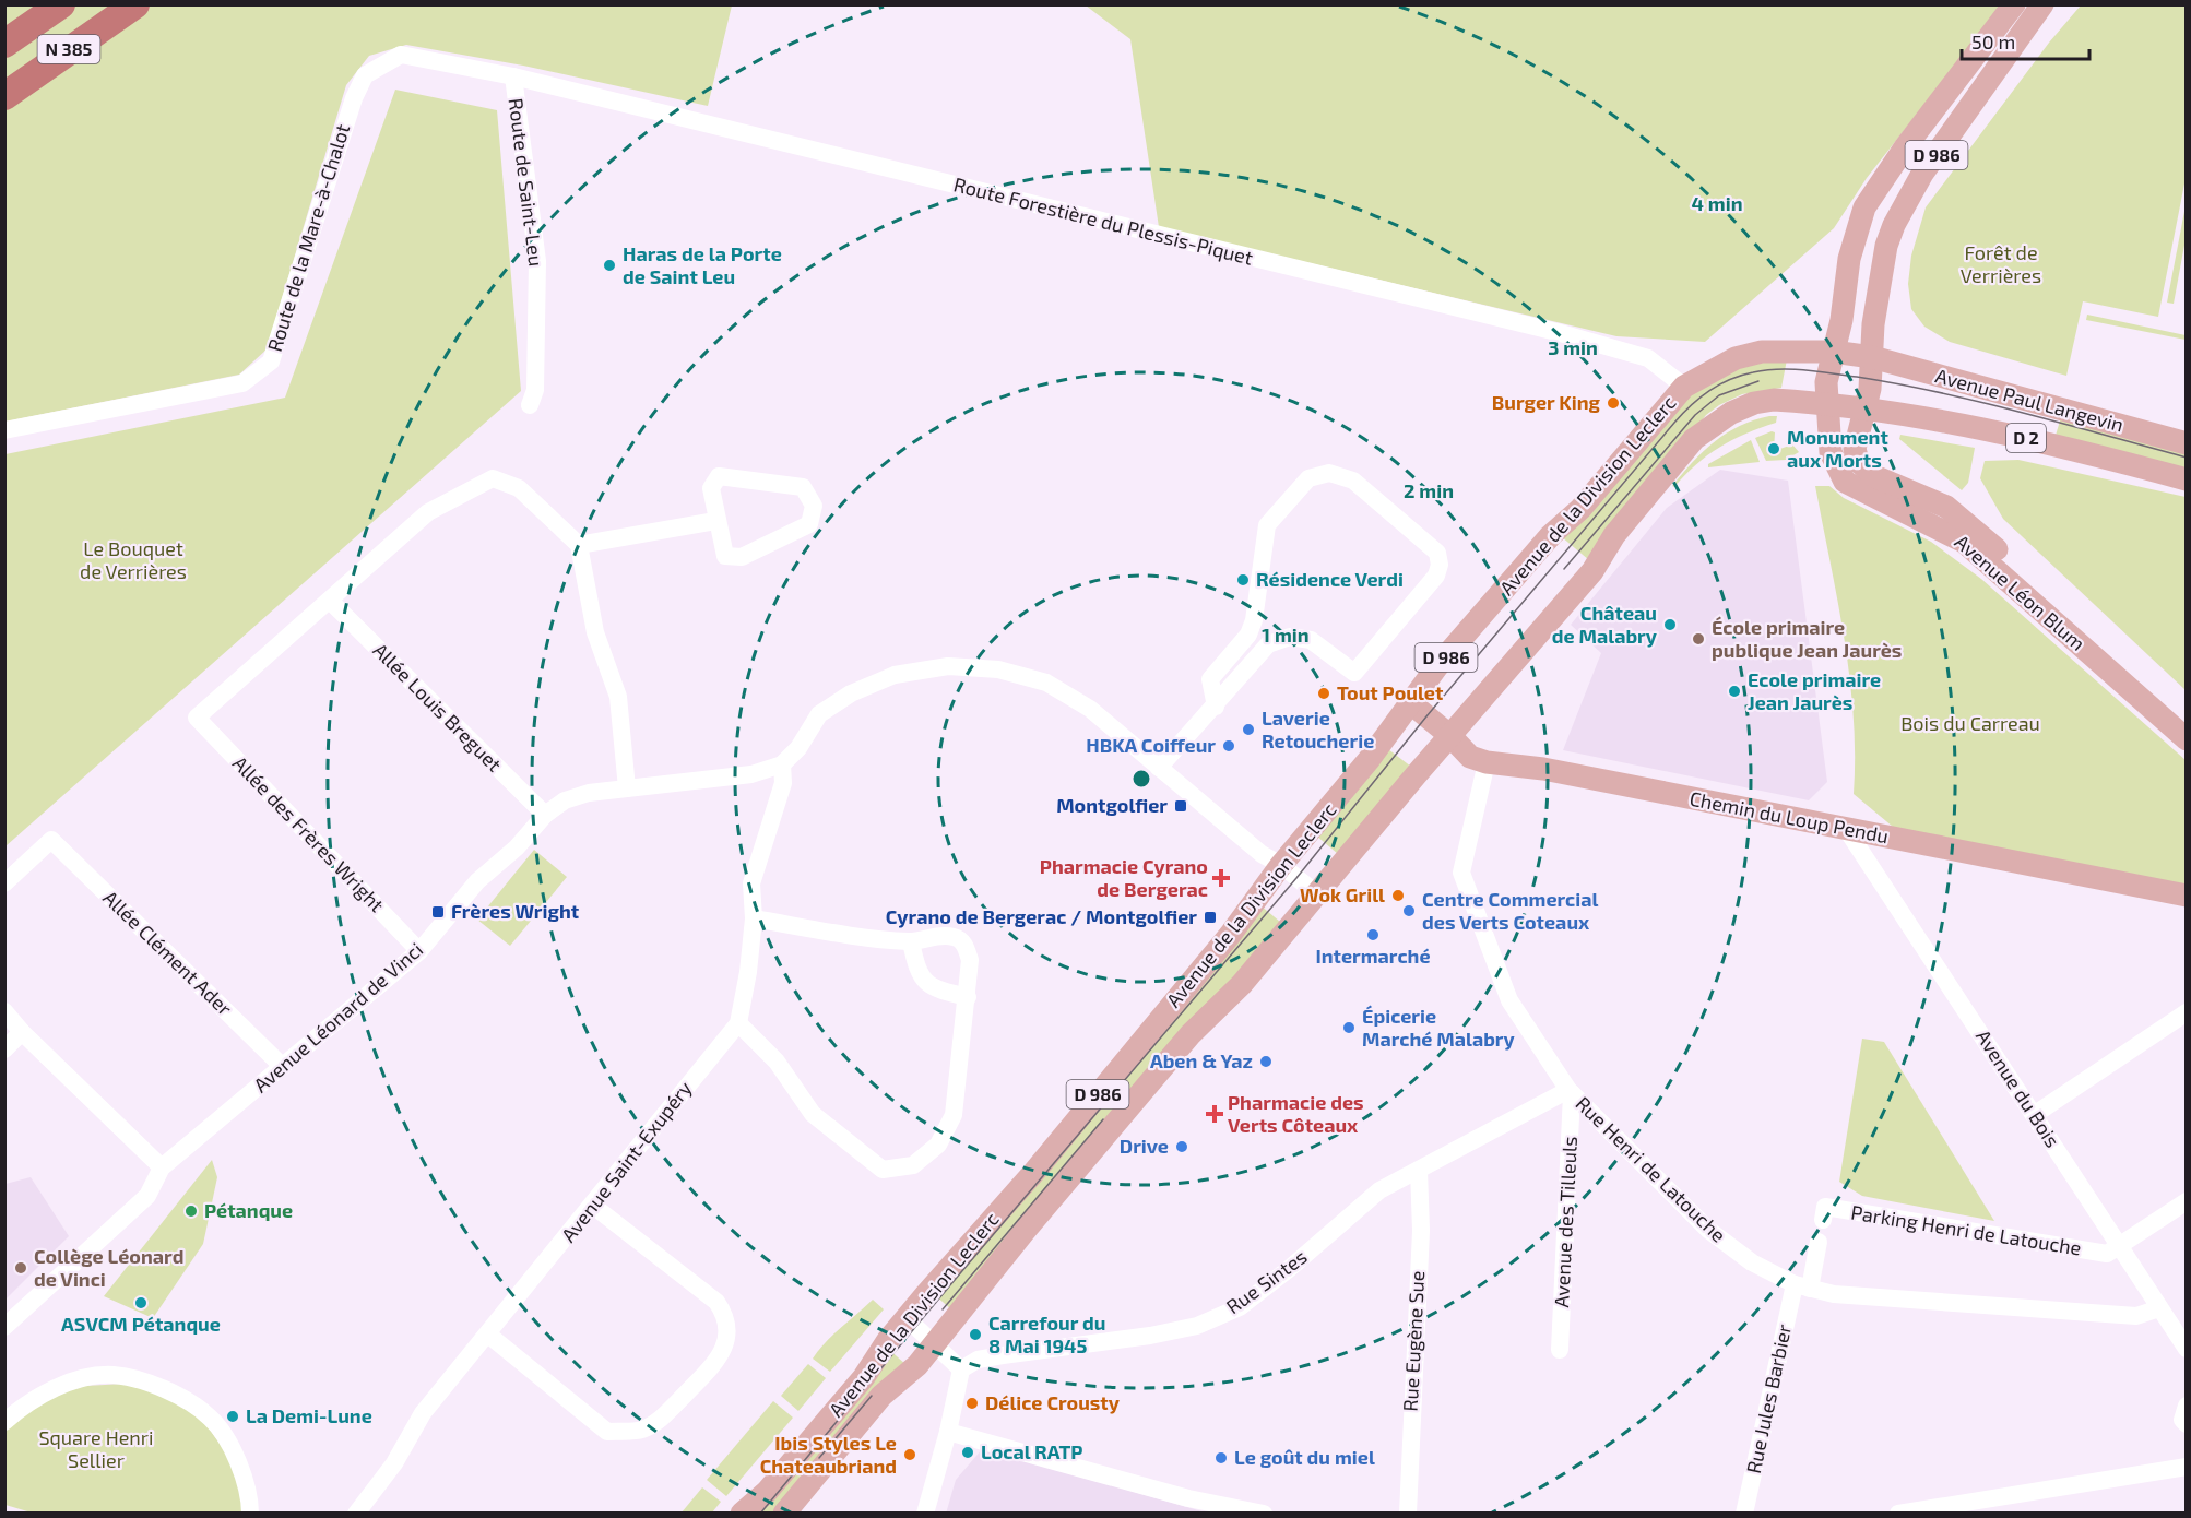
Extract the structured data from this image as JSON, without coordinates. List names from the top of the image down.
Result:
{
  "streets": {
    "highway": ["N 385"],
    "main road": [
      "D 986",
      "Avenue Paul Langevin",
      "D 2",
      "Avenue de la Division Leclerc",
      "Avenue Léon Blum",
      "Chemin du Loup Pendu"
    ],
    "street": [
      "Route de Saint-Leu",
      "Route Forestière du Plessis-Piquet",
      "Route de la Mare-à-Chalot",
      "Allée Louis Breguet",
      "Allée des Frères Wright",
      "Allée Clément Ader",
      "Avenue Léonard de Vinci",
      "Avenue du Bois",
      "Avenue Saint-Exupéry",
      "Rue Henri de Latouche",
      "Avenue des Tilleuls",
      "Parking Henri de Latouche",
      "Rue Sintes",
      "Rue Eugène Sue",
      "Rue Jules Barbier"
    ]
  },
  "crossings": [
    ["D 986", "Avenue Paul Langevin"],
    ["D 986", "Avenue de la Division Leclerc"],
    ["D 986", "Avenue Léon Blum"],
    ["Route de Saint-Leu", "Route Forestière du Plessis-Piquet"],
    ["Route de Saint-Leu", "Route de la Mare-à-Chalot"],
    ["Route Forestière du Plessis-Piquet", "Route de la Mare-à-Chalot"],
    ["Route Forestière du Plessis-Piquet", "Avenue de la Division Leclerc"],
    ["Avenue Paul Langevin", "D 2"],
    ["Avenue Paul Langevin", "Avenue de la Division Leclerc"],
    ["Avenue Paul Langevin", "Avenue Léon Blum"],
    ["D 2", "Avenue de la Division Leclerc"],
    ["D 2", "Avenue Léon Blum"],
    ["Avenue de la Division Leclerc", "Avenue Léon Blum"],
    ["Avenue de la Division Leclerc", "Chemin du Loup Pendu"],
    ["Allée Louis Breguet", "Allée des Frères Wright"],
    ["Allée Louis Breguet", "Avenue Léonard de Vinci"],
    ["Chemin du Loup Pendu", "Avenue du Bois"],
    ["Chemin du Loup Pendu", "Rue Henri de Latouche"],
    ["Allée des Frères Wright", "Avenue Léonard de Vinci"],
    ["Allée Clément Ader", "Avenue Léonard de Vinci"],
    ["Avenue Léonard de Vinci", "Avenue Saint-Exupéry"],
    ["Avenue du Bois", "Rue Henri de Latouche"],
    ["Avenue du Bois", "Parking Henri de Latouche"],
    ["Rue Henri de Latouche", "Avenue des Tilleuls"],
    ["Rue Henri de Latouche", "Rue Sintes"],
    ["Rue Henri de Latouche", "Rue Jules Barbier"],
    ["Avenue des Tilleuls", "Rue Sintes"],
    ["Rue Sintes", "Rue Eugène Sue"]
  ],
  "parks": [
    "Forêt de Verrières",
    "Le Bouquet de Verrières",
    "Bois du Carreau",
    "Square Henri Sellier"
  ],
  "places": {
    "other": [
      "Haras de la Porte de Saint Leu",
      "Burger King",
      "Monument aux Morts",
      "Résidence Verdi",
      "Château de Malabry",
      "École primaire publique Jean Jaurès",
      "Ecole primaire Jean Jaurès",
      "Tout Poulet",
      "Laverie Retoucherie",
      "HBKA Coiffeur",
      "Wok Grill",
      "Centre Commercial des Verts Coteaux",
      "Intermarché",
      "Épicerie Marché Malabry",
      "Aben & Yaz",
      "Drive",
      "Pétanque",
      "Collège Léonard de Vinci",
      "ASVCM Pétanque",
      "Carrefour du 8 Mai 1945",
      "Délice Crousty",
      "La Demi-Lune",
      "Local RATP",
      "Ibis Styles Le Chateaubriand",
      "Le goût du miel"
    ],
    "transit": ["Montgolfier", "Frères Wright", "Cyrano de Bergerac / Montgolfier"],
    "health": ["Pharmacie Cyrano de Bergerac", "Pharmacie des Verts Côteaux"]
  },
  "scale_bar": "50 m",
  "rings": [
    "4 min",
    "3 min",
    "2 min",
    "1 min"
  ]
}
